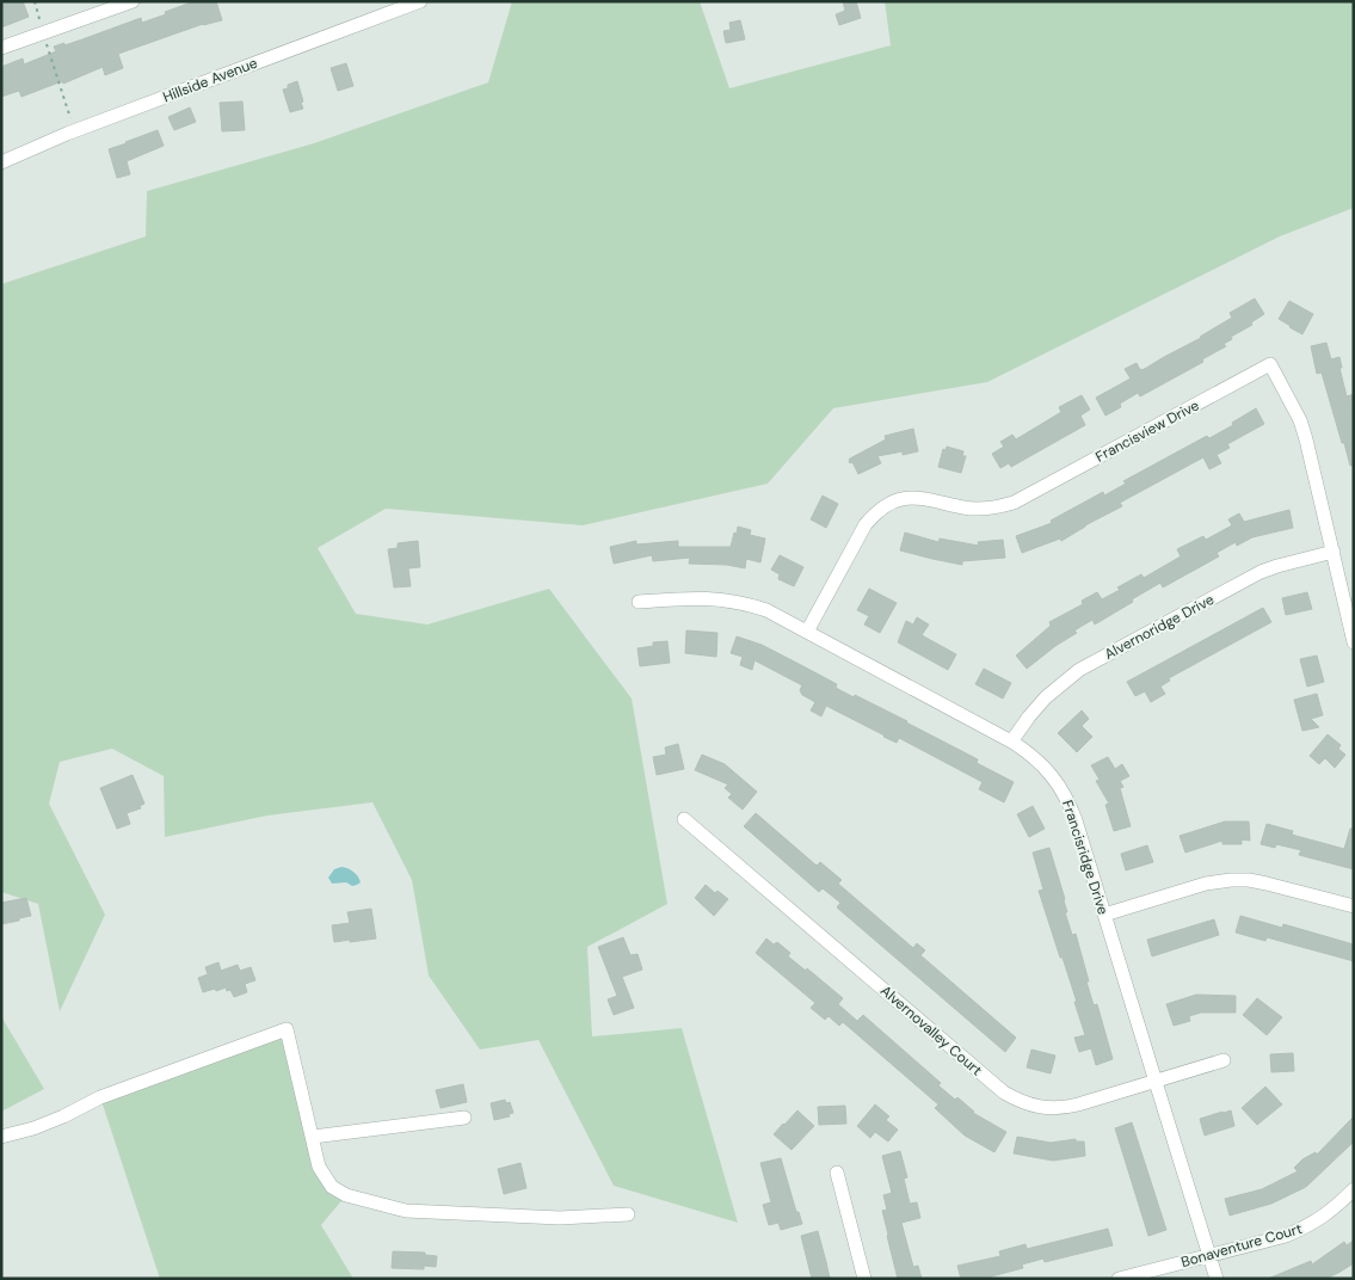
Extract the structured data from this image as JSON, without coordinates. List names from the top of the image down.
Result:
{
  "streets": {
    "street": [
      "Hillside Avenue",
      "Francisview Drive",
      "Alvernoridge Drive",
      "Francisridge Drive",
      "Alvernovalley Court",
      "Bonaventure Court"
    ]
  },
  "crossings": [
    ["Francisview Drive", "Alvernoridge Drive"],
    ["Francisview Drive", "Francisridge Drive"],
    ["Alvernoridge Drive", "Francisridge Drive"],
    ["Francisridge Drive", "Alvernovalley Court"],
    ["Francisridge Drive", "Bonaventure Court"]
  ]
}
